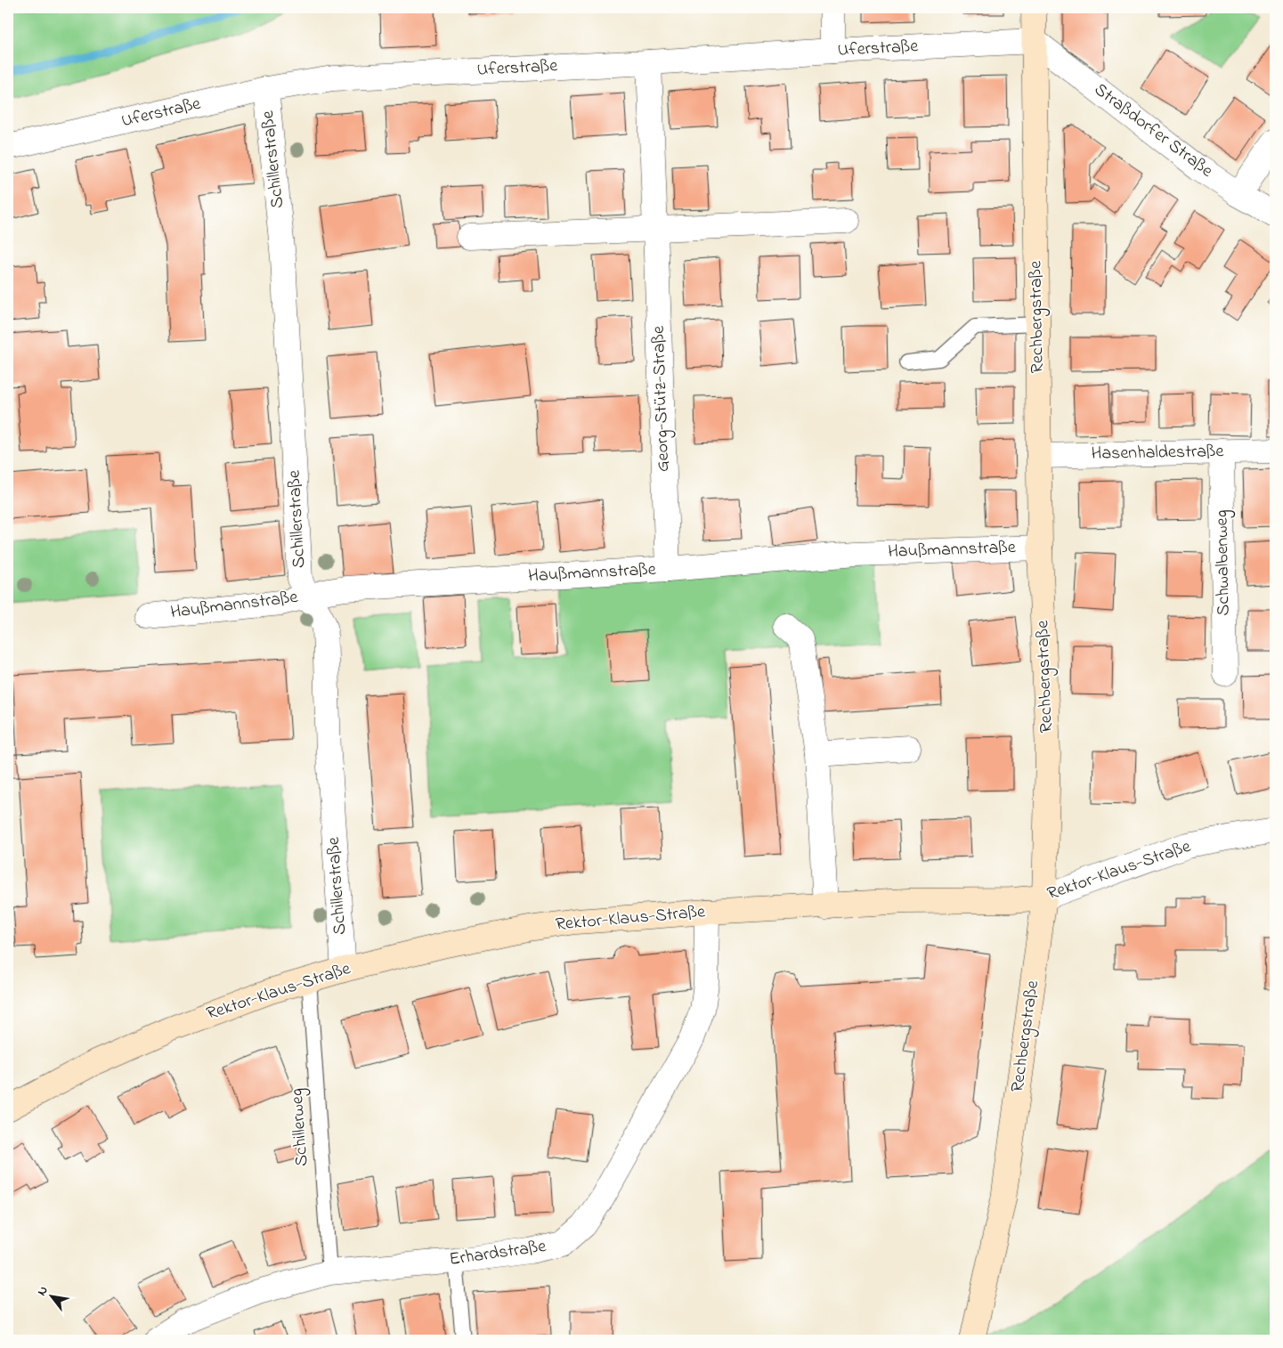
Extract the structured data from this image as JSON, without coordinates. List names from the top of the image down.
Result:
{
  "streets": {
    "main road": ["Rechbergstraße", "Rektor-Klaus-Straße"],
    "street": [
      "Uferstraße",
      "Straßdorfer Straße",
      "Schillerstraße",
      "Georg-Stütz-Straße",
      "Hasenhaldestraße",
      "Haußmannstraße",
      "Schwalbenweg",
      "Erhardstraße"
    ],
    "lane": ["Schillerweg"]
  },
  "crossings": [
    ["Uferstraße", "Straßdorfer Straße"],
    ["Uferstraße", "Schillerstraße"],
    ["Uferstraße", "Rechbergstraße"],
    ["Uferstraße", "Georg-Stütz-Straße"],
    ["Straßdorfer Straße", "Rechbergstraße"],
    ["Schillerstraße", "Haußmannstraße"],
    ["Schillerstraße", "Rektor-Klaus-Straße"],
    ["Rechbergstraße", "Hasenhaldestraße"],
    ["Rechbergstraße", "Haußmannstraße"],
    ["Rechbergstraße", "Rektor-Klaus-Straße"],
    ["Georg-Stütz-Straße", "Haußmannstraße"],
    ["Hasenhaldestraße", "Schwalbenweg"],
    ["Rektor-Klaus-Straße", "Schillerweg"],
    ["Rektor-Klaus-Straße", "Erhardstraße"],
    ["Schillerweg", "Erhardstraße"]
  ],
  "north": "top left"
}
